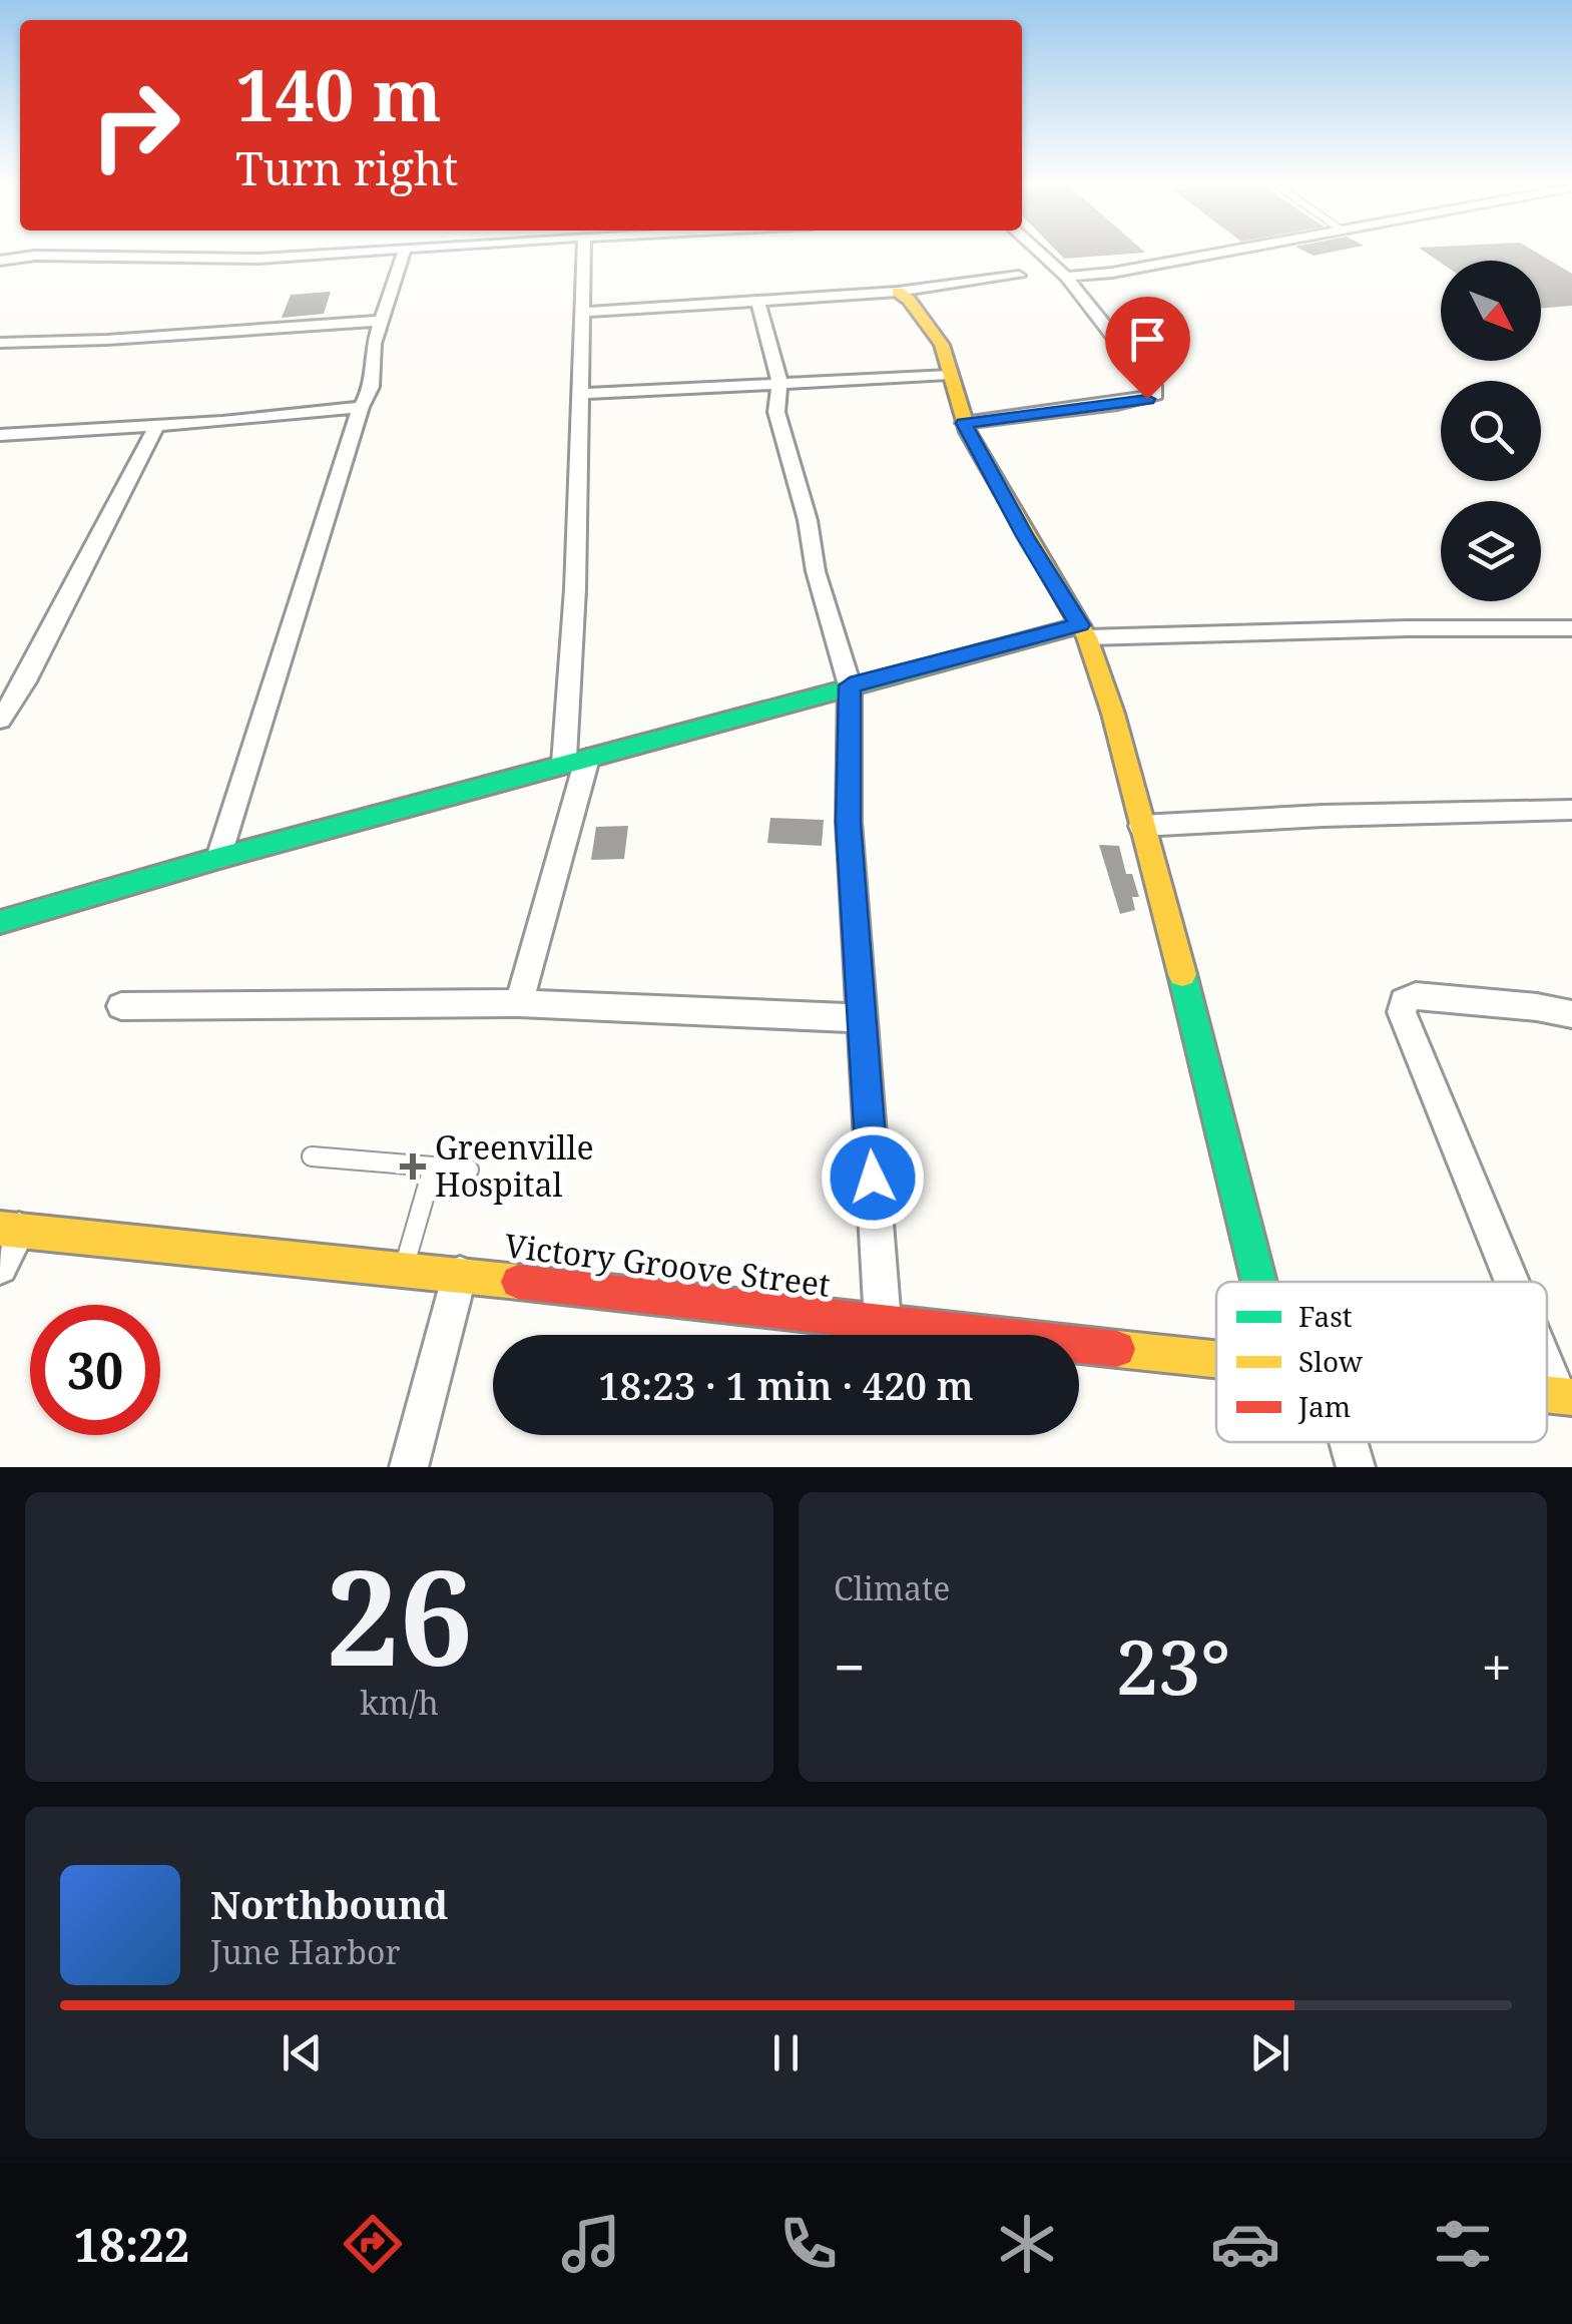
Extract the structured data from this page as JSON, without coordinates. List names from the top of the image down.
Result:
{
  "streets": {
    "street": ["Victory Groove Street"]
  },
  "places": {
    "health": ["Greenville Hospital"]
  },
  "legend": ["Fast", "Slow", "Jam"],
  "north": "bottom right",
  "page": {
    "turn": ["140 m", "Turn right"],
    "limit": "30",
    "trip": "18:23 · 1 min · 420 m",
    "tile": [
      ["26", "km/h"],
      "Climate"
    ],
    "heat": ["−", "23°", "+"],
    "song": ["Northbound", "June Harbor"],
    "tabs": "18:22"
  }
}
